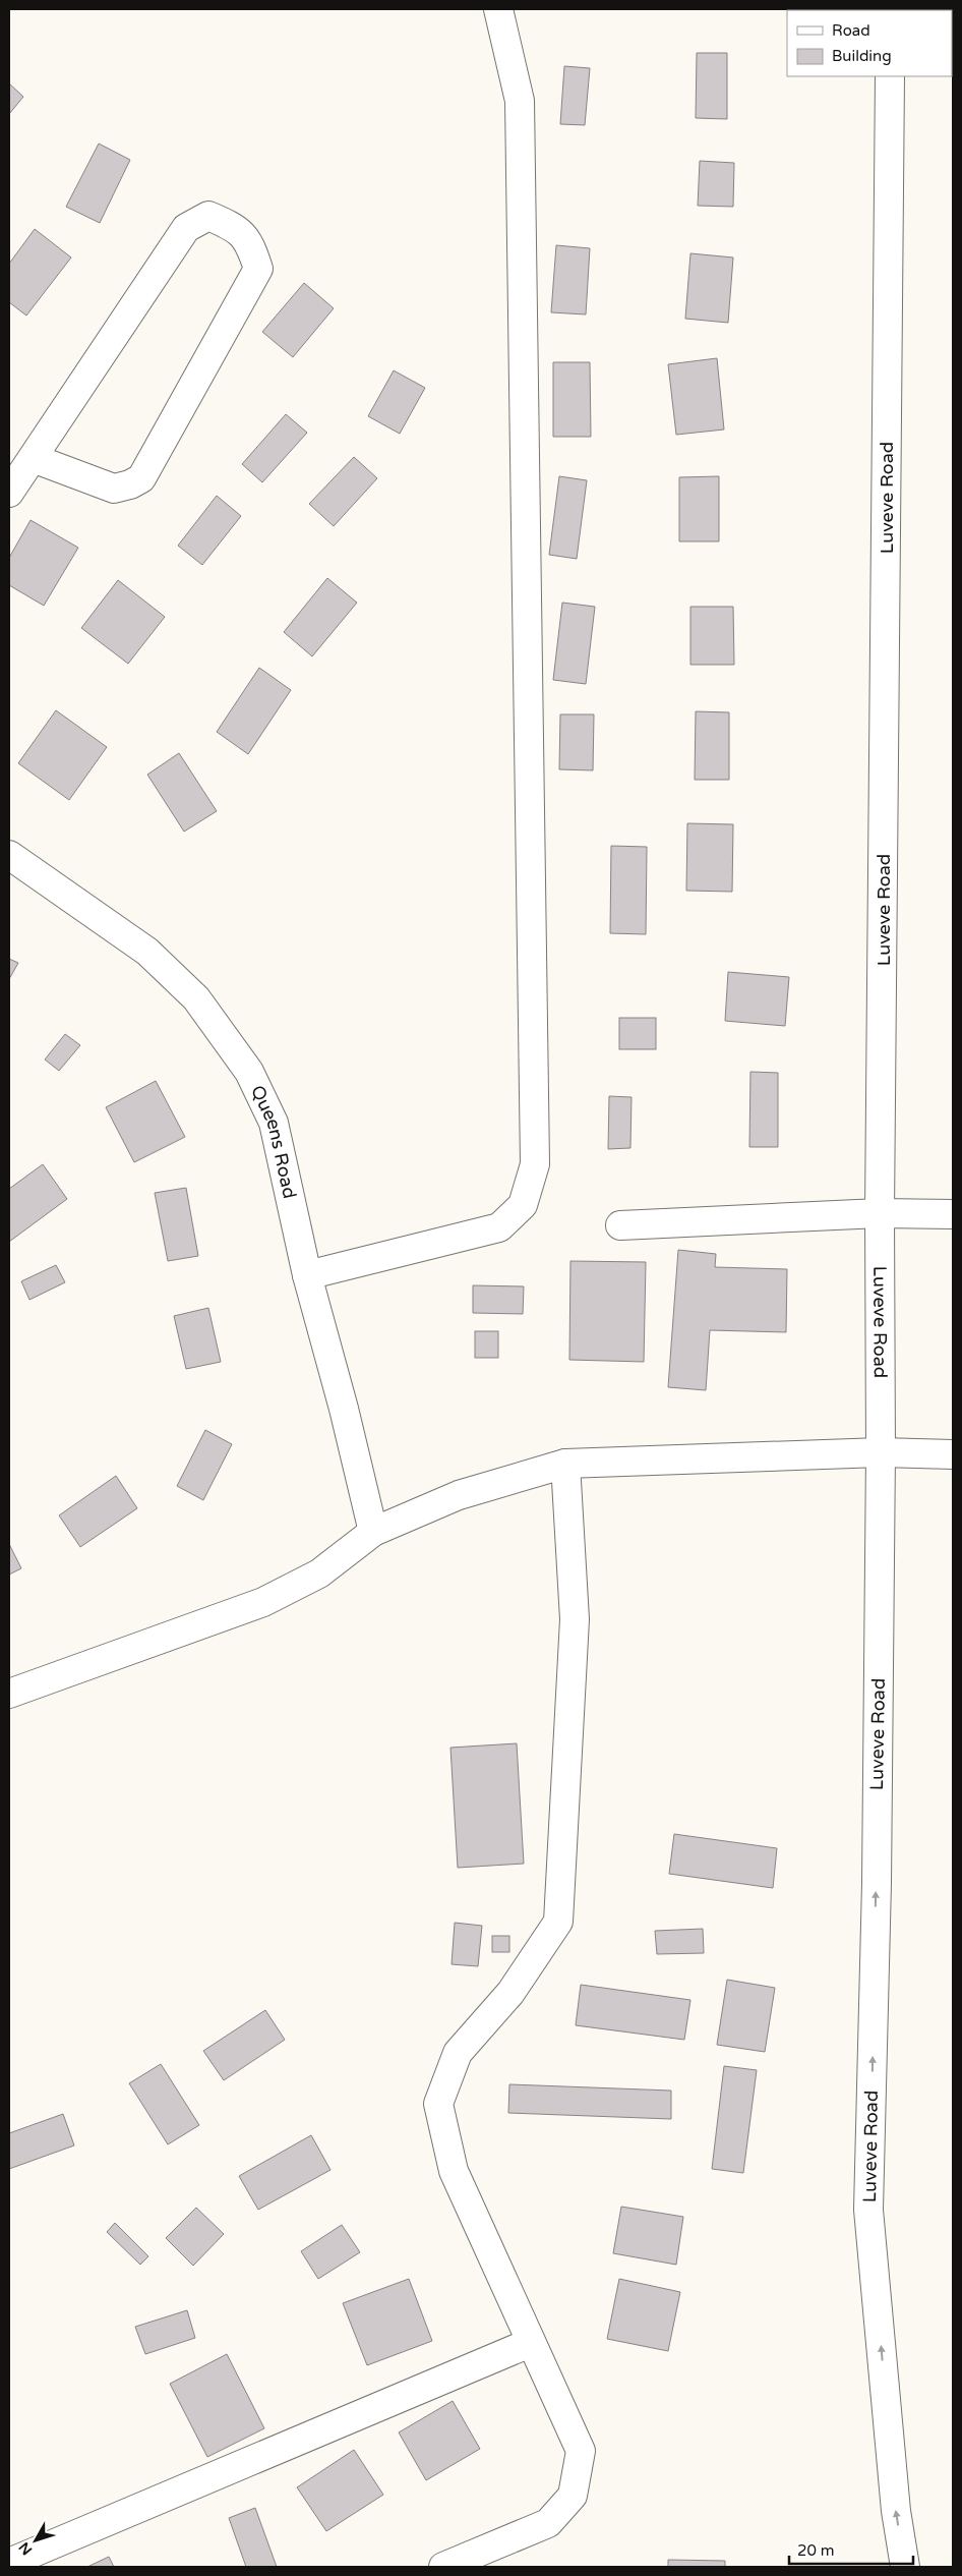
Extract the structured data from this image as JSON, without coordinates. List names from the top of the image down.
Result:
{
  "streets": {
    "street": ["Luveve Road", "Queens Road"]
  },
  "one_way": ["Luveve Road"],
  "legend": ["Road", "Building"],
  "scale_bar": "20 m",
  "north": "bottom left"
}
